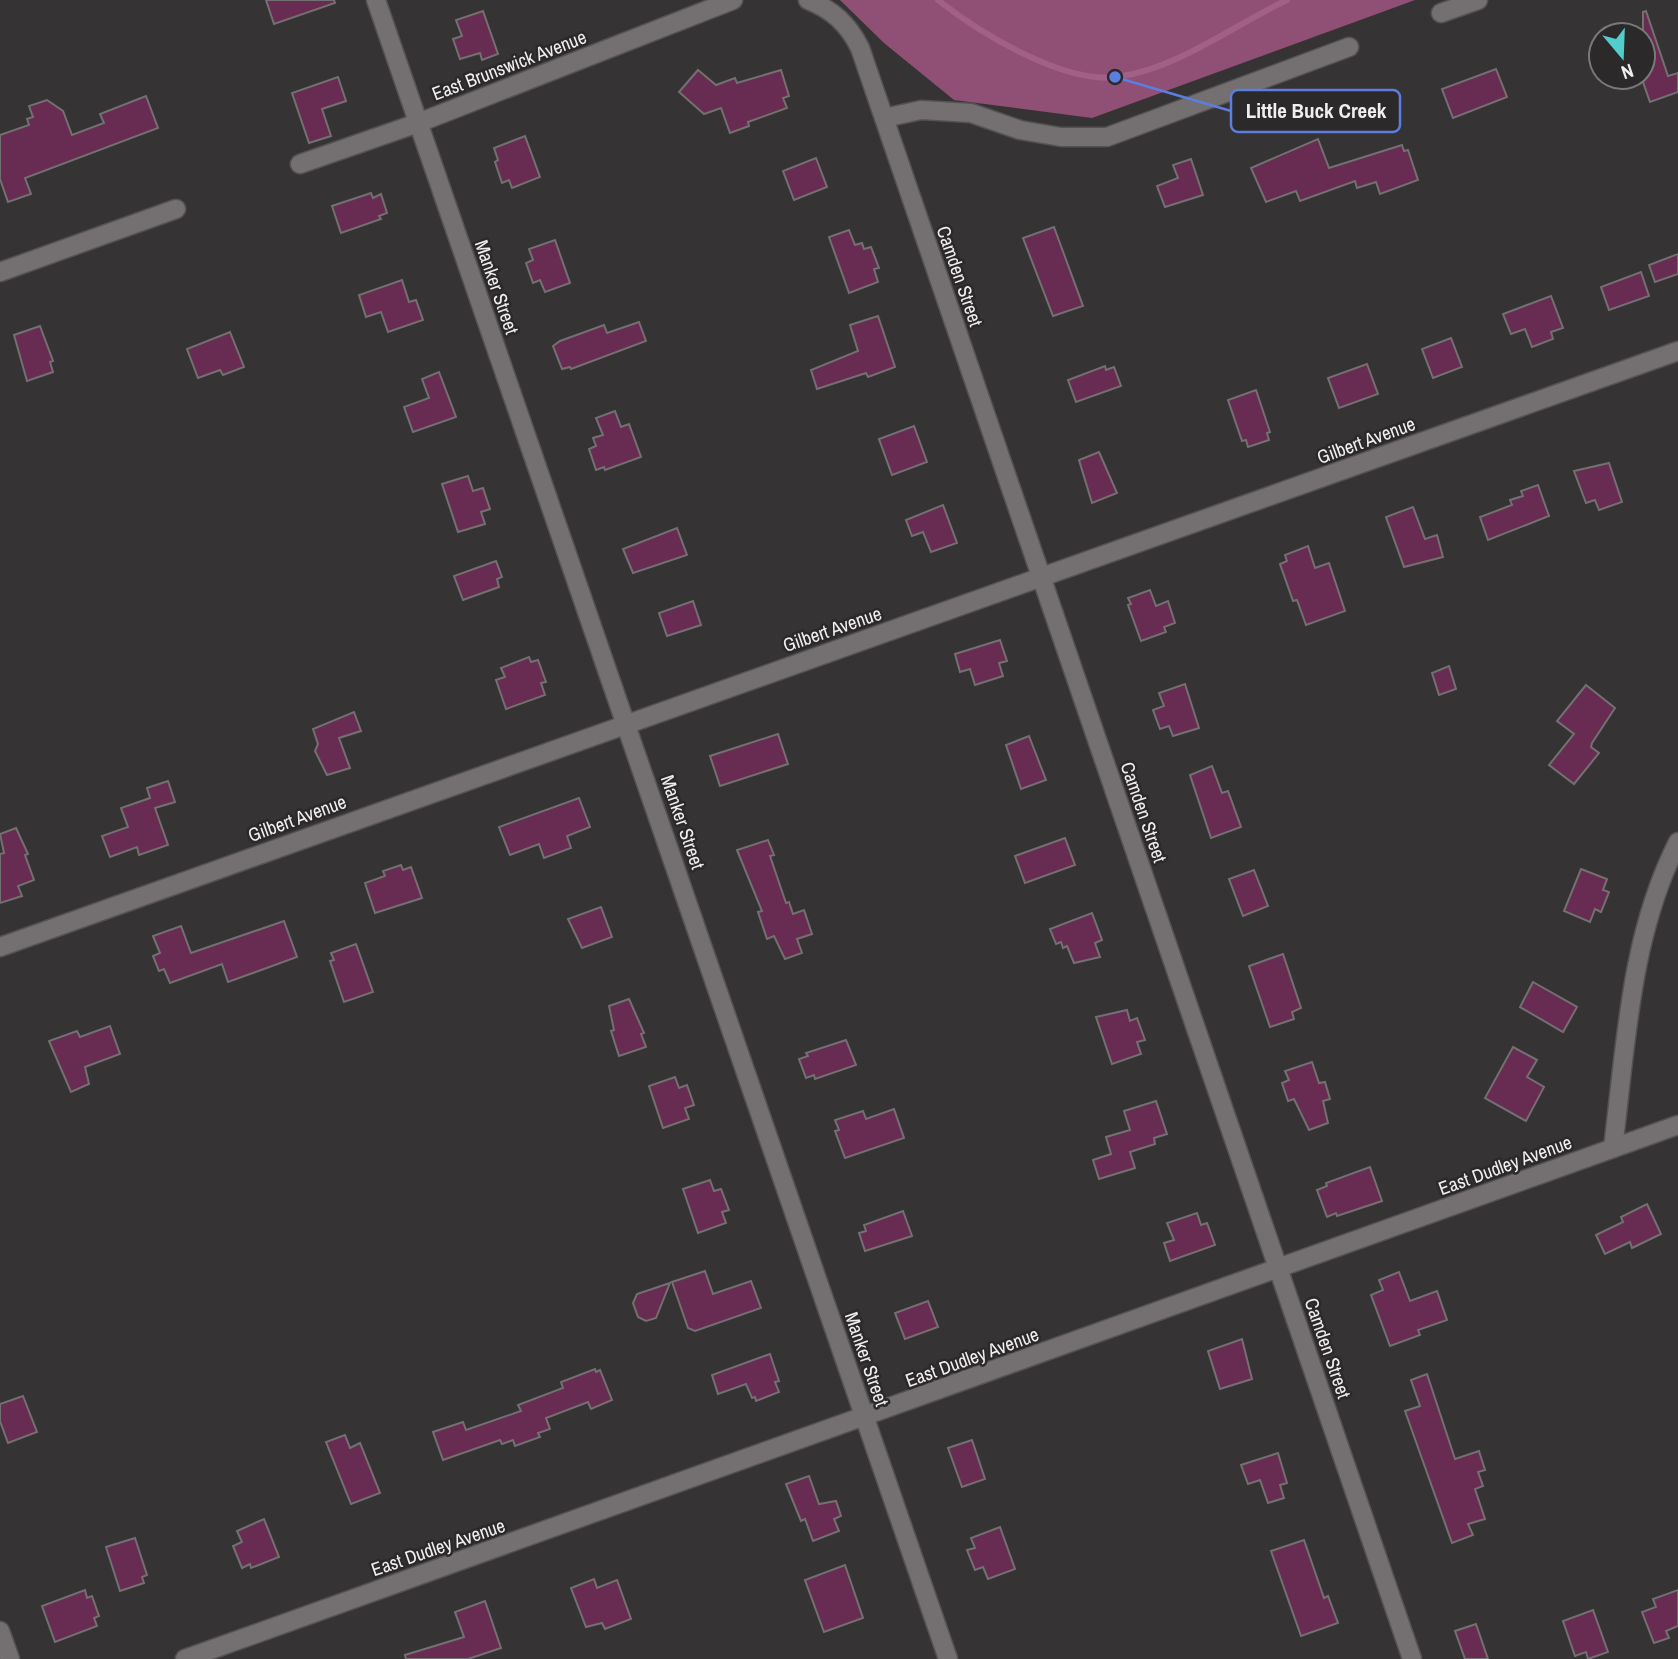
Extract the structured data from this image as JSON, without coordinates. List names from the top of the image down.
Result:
{
  "streets": {
    "street": [
      "East Brunswick Avenue",
      "Camden Street",
      "Manker Street",
      "Gilbert Avenue",
      "East Dudley Avenue"
    ]
  },
  "crossings": [
    ["East Brunswick Avenue", "Manker Street"],
    ["Camden Street", "Gilbert Avenue"],
    ["Camden Street", "East Dudley Avenue"],
    ["Manker Street", "Gilbert Avenue"],
    ["Manker Street", "East Dudley Avenue"]
  ],
  "places": ["Little Buck Creek"],
  "north": "bottom"
}
